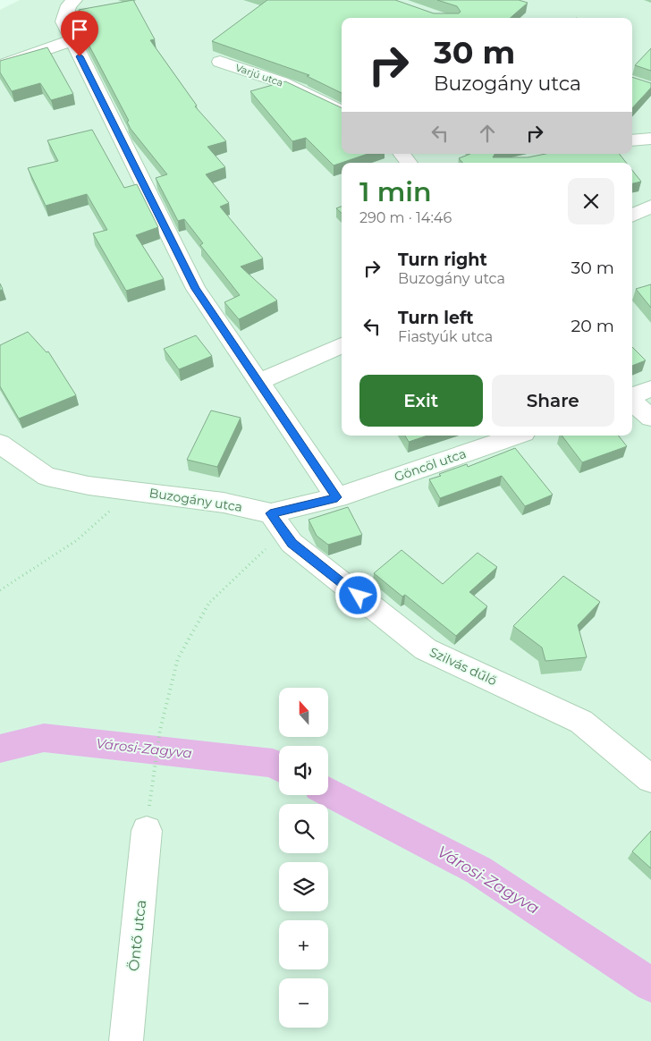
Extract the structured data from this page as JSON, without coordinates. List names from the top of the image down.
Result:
{
  "streets": {
    "street": [
      "Varjú utca",
      "Göncöl utca",
      "Buzogány utca",
      "Szilvás dűlő",
      "Öntő utca"
    ]
  },
  "crossings": [
    ["Göncöl utca", "Buzogány utca"],
    ["Buzogány utca", "Szilvás dűlő"]
  ],
  "water": ["Városi-Zagyva"],
  "north": "top",
  "page": {
    "turn": ["30 m", "Buzogány utca"],
    "heading": ["1 min", "290 m · 14:46"],
    "list": [
      {
        "name": "Turn right",
        "note": "Buzogány utca",
        "value": "30 m"
      },
      {
        "name": "Turn left",
        "note": "Fiastyúk utca",
        "value": "20 m"
      }
    ],
    "buttons": ["Exit", "Share"],
    "map_buttons": ["+", "−"]
  }
}
